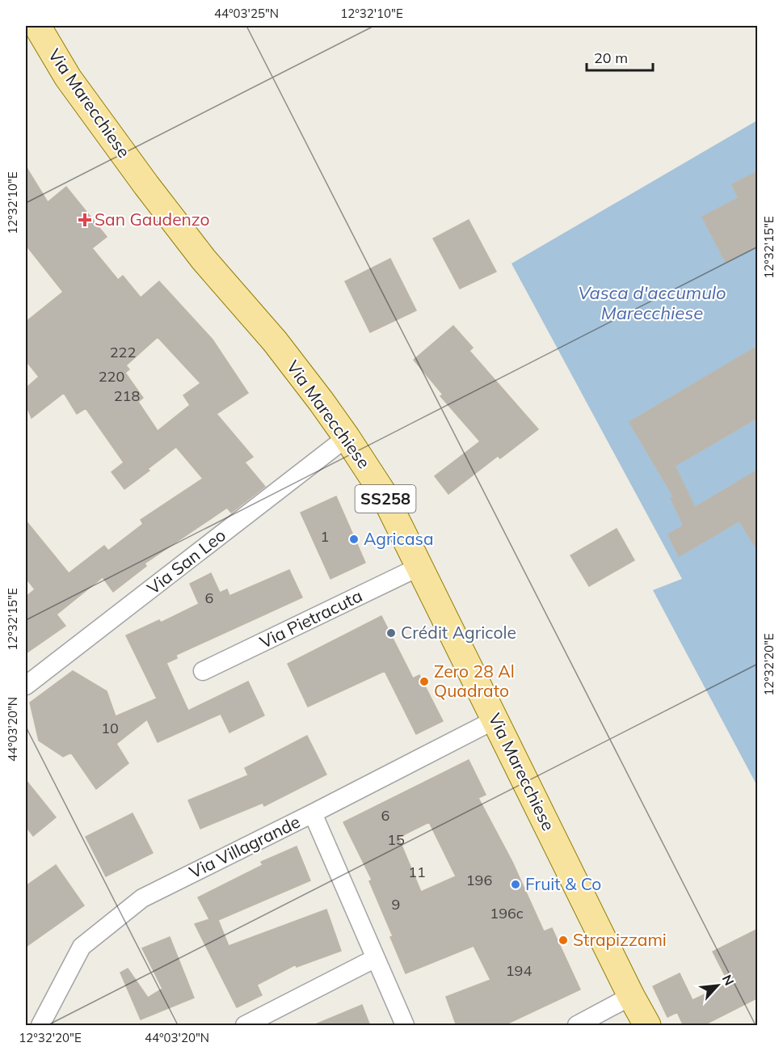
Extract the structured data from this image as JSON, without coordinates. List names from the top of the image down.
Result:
{
  "streets": {
    "main road": ["Via Marecchiese", "SS258"],
    "street": ["Via San Leo", "Via Pietracuta", "Via Villagrande"]
  },
  "crossings": [
    ["Via Marecchiese", "Via San Leo"],
    ["Via Marecchiese", "Via Pietracuta"],
    ["Via Marecchiese", "Via Villagrande"]
  ],
  "water": ["Vasca d'accumulo Marecchiese"],
  "places": {
    "health": ["San Gaudenzo"],
    "other": [
      "Agricasa",
      "Crédit Agricole",
      "Zero 28 Al Quadrato",
      "Fruit & Co",
      "Strapizzami"
    ]
  },
  "house_numbers": [
    "222",
    "220",
    "218",
    "1",
    "6",
    "10",
    "6",
    "15",
    "11",
    "196",
    "9",
    "196c",
    "194"
  ],
  "scale_bar": "20 m",
  "north": "top right",
  "coordinates": [
    "44°03'25\"N",
    "12°32'10\"E",
    "12°32'15\"E",
    "12°32'20\"E",
    "44°03'20\"N"
  ]
}
